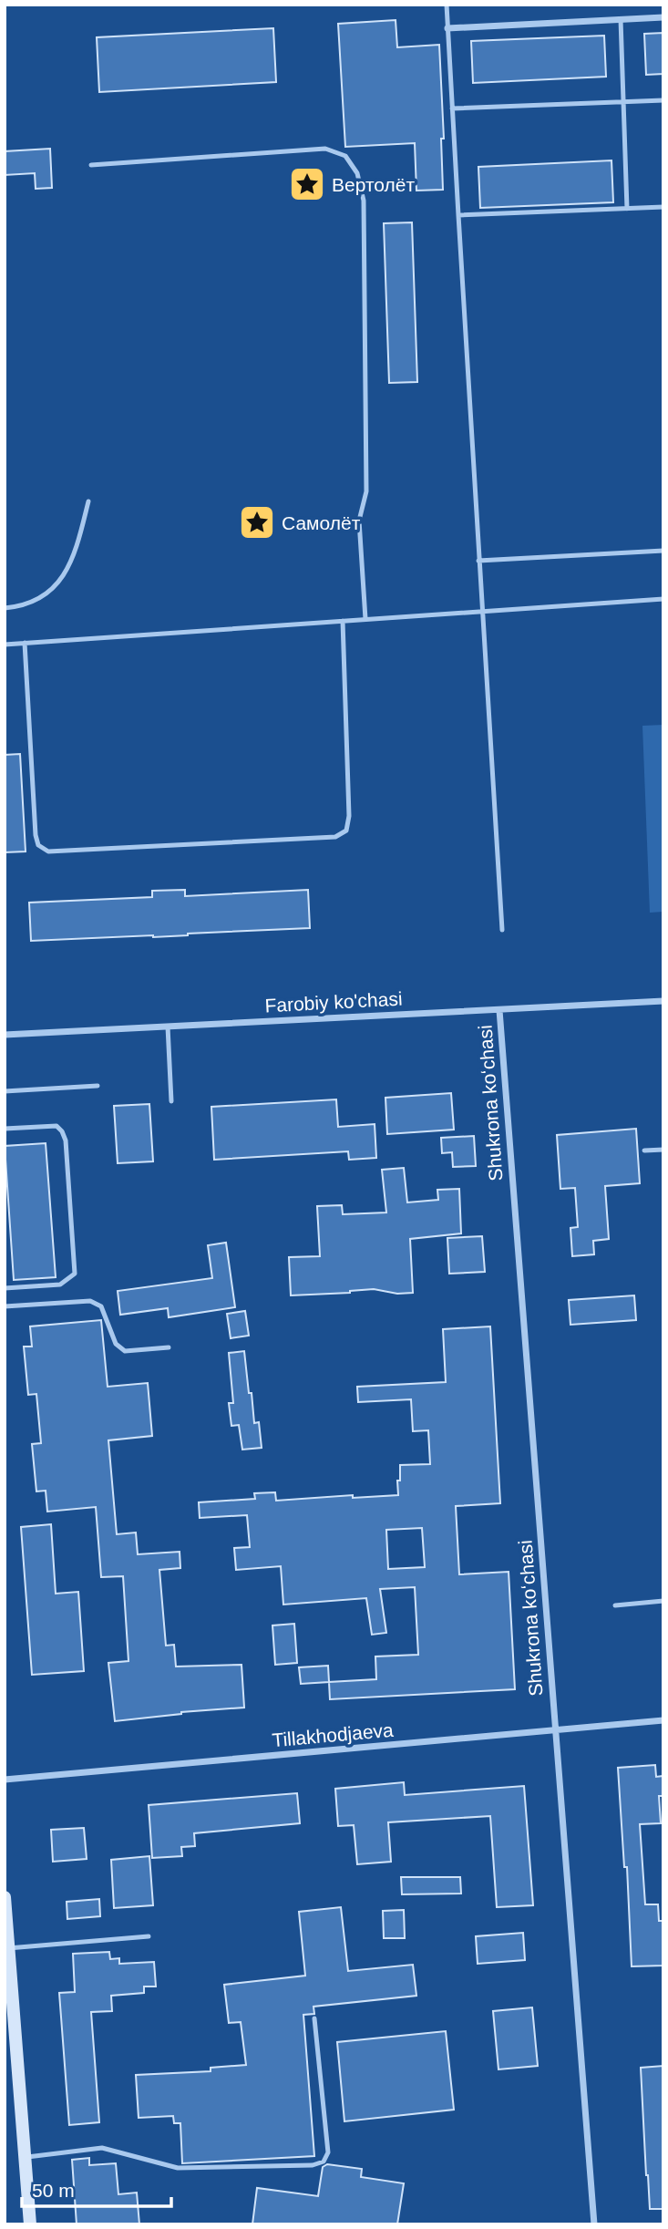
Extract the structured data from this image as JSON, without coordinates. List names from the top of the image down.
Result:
{
  "streets": {
    "street": ["Farobiy ko'chasi", "Shukrona koʻchasi", "Tillakhodjaeva"]
  },
  "crossings": [
    ["Farobiy ko'chasi", "Shukrona koʻchasi"],
    ["Shukrona koʻchasi", "Tillakhodjaeva"]
  ],
  "places": {
    "place": ["Вертолёт", "Самолёт"]
  },
  "scale_bar": "50 m"
}
